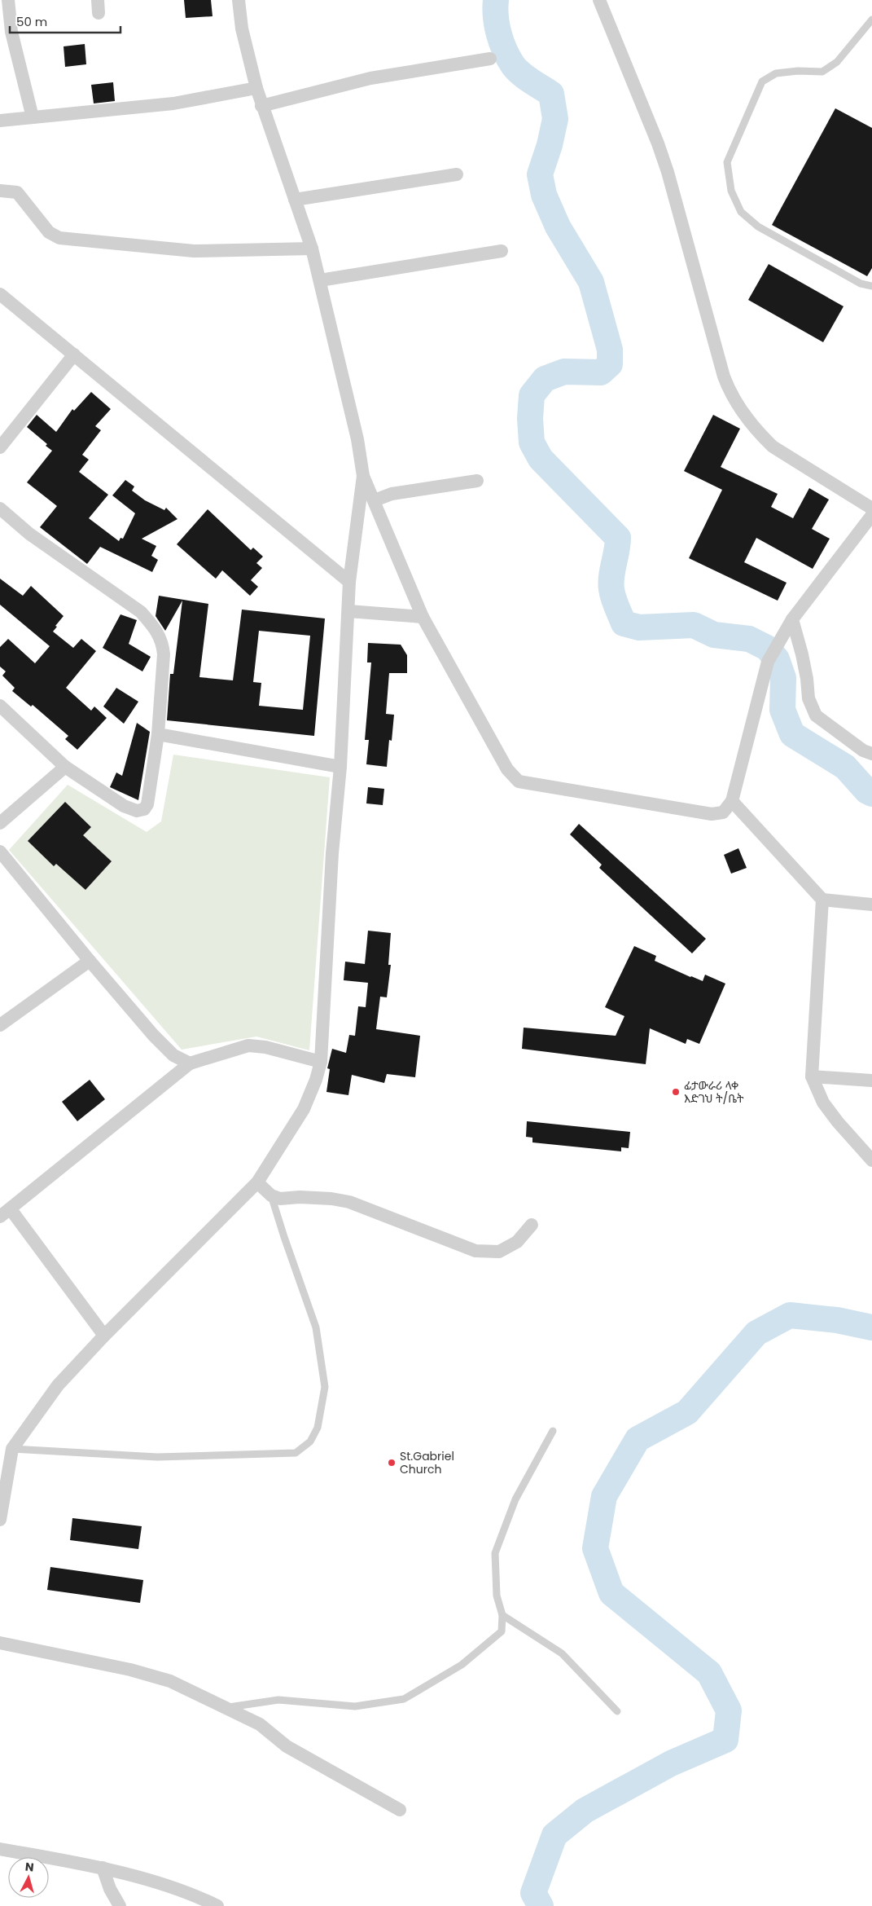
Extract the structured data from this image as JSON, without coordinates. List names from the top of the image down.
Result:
{
  "places": ["ፊታውራሪ ላቀ እድገህ ት/ቤት", "St.Gabriel Church"],
  "scale_bar": "50 m",
  "north": "top"
}
